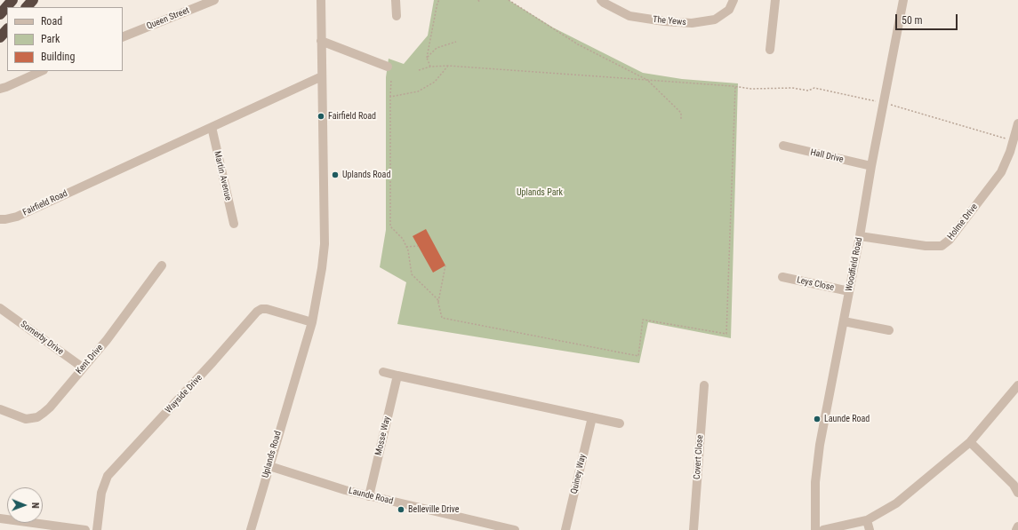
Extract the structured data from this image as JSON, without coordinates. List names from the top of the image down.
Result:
{
  "streets": {
    "street": [
      "Queen Street",
      "The Yews",
      "Hall Drive",
      "Martin Avenue",
      "Fairfield Road",
      "Holme Drive",
      "Woodfield Road",
      "Leys Close",
      "Somerby Drive",
      "Kent Drive",
      "Wayside Drive",
      "Mosse Way",
      "Uplands Road",
      "Covert Close",
      "Quiney Way",
      "Launde Road"
    ]
  },
  "crossings": [
    ["Hall Drive", "Woodfield Road"],
    ["Martin Avenue", "Fairfield Road"],
    ["Fairfield Road", "Uplands Road"],
    ["Holme Drive", "Woodfield Road"],
    ["Woodfield Road", "Leys Close"],
    ["Somerby Drive", "Kent Drive"],
    ["Wayside Drive", "Uplands Road"],
    ["Mosse Way", "Launde Road"],
    ["Uplands Road", "Launde Road"]
  ],
  "parks": ["Uplands Park"],
  "places": [
    "Fairfield Road",
    "Uplands Road",
    "Launde Road",
    "Belleville Drive"
  ],
  "legend": ["Road", "Park", "Building"],
  "scale_bar": "50 m",
  "north": "right"
}
